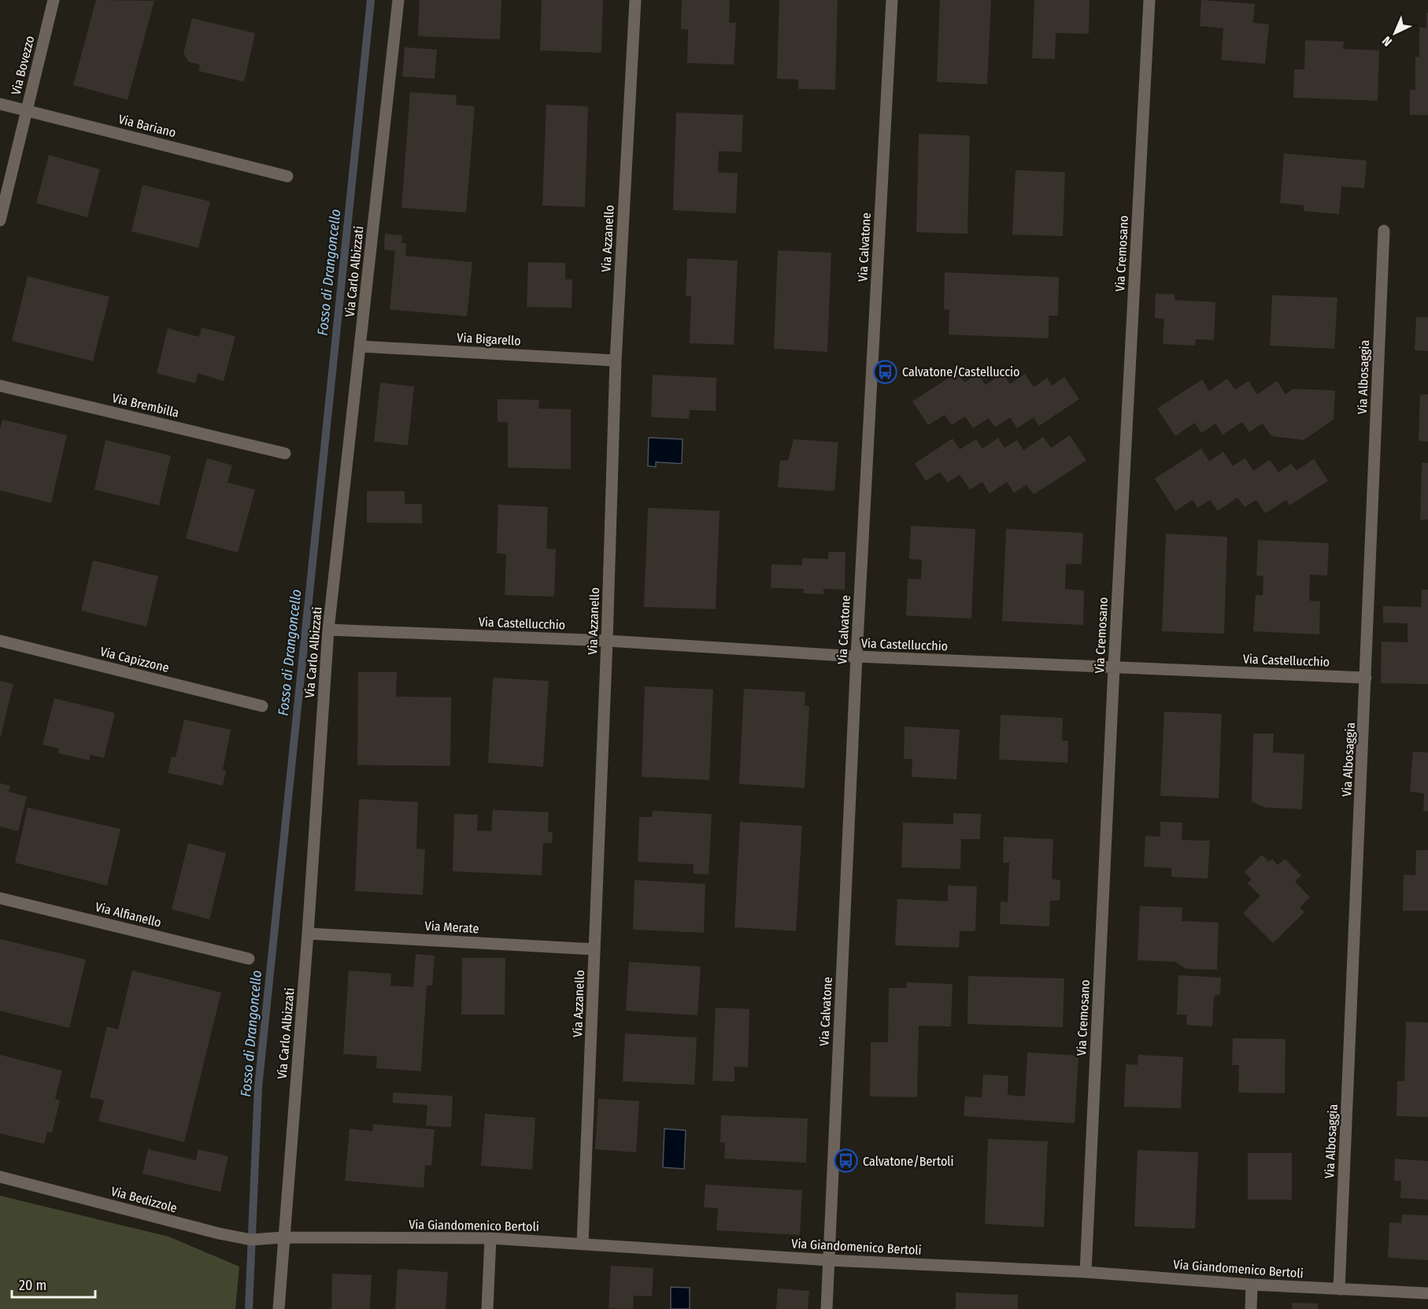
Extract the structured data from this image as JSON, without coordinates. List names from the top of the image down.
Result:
{
  "streets": {
    "street": [
      "Via Bovezzo",
      "Via Bariano",
      "Via Azzanello",
      "Via Calvatone",
      "Via Cremosano",
      "Via Carlo Albizzati",
      "Via Bigarello",
      "Via Albosaggia",
      "Via Brembilla",
      "Via Castellucchio",
      "Via Capizzone",
      "Via Alfianello",
      "Via Merate",
      "Via Bedizzole",
      "Via Giandomenico Bertoli"
    ]
  },
  "crossings": [
    ["Via Bovezzo", "Via Bariano"],
    ["Via Azzanello", "Via Bigarello"],
    ["Via Azzanello", "Via Castellucchio"],
    ["Via Azzanello", "Via Merate"],
    ["Via Azzanello", "Via Giandomenico Bertoli"],
    ["Via Calvatone", "Via Castellucchio"],
    ["Via Calvatone", "Via Giandomenico Bertoli"],
    ["Via Cremosano", "Via Castellucchio"],
    ["Via Cremosano", "Via Giandomenico Bertoli"],
    ["Via Carlo Albizzati", "Via Bigarello"],
    ["Via Carlo Albizzati", "Via Castellucchio"],
    ["Via Carlo Albizzati", "Via Merate"],
    ["Via Carlo Albizzati", "Via Bedizzole"],
    ["Via Carlo Albizzati", "Via Giandomenico Bertoli"],
    ["Via Albosaggia", "Via Castellucchio"],
    ["Via Albosaggia", "Via Giandomenico Bertoli"],
    ["Via Bedizzole", "Via Giandomenico Bertoli"]
  ],
  "water": ["Fosso di Drangoncello"],
  "places": {
    "bus stop": ["Calvatone/Castelluccio", "Calvatone/Bertoli"]
  },
  "scale_bar": "20 m",
  "north": "bottom left"
}
